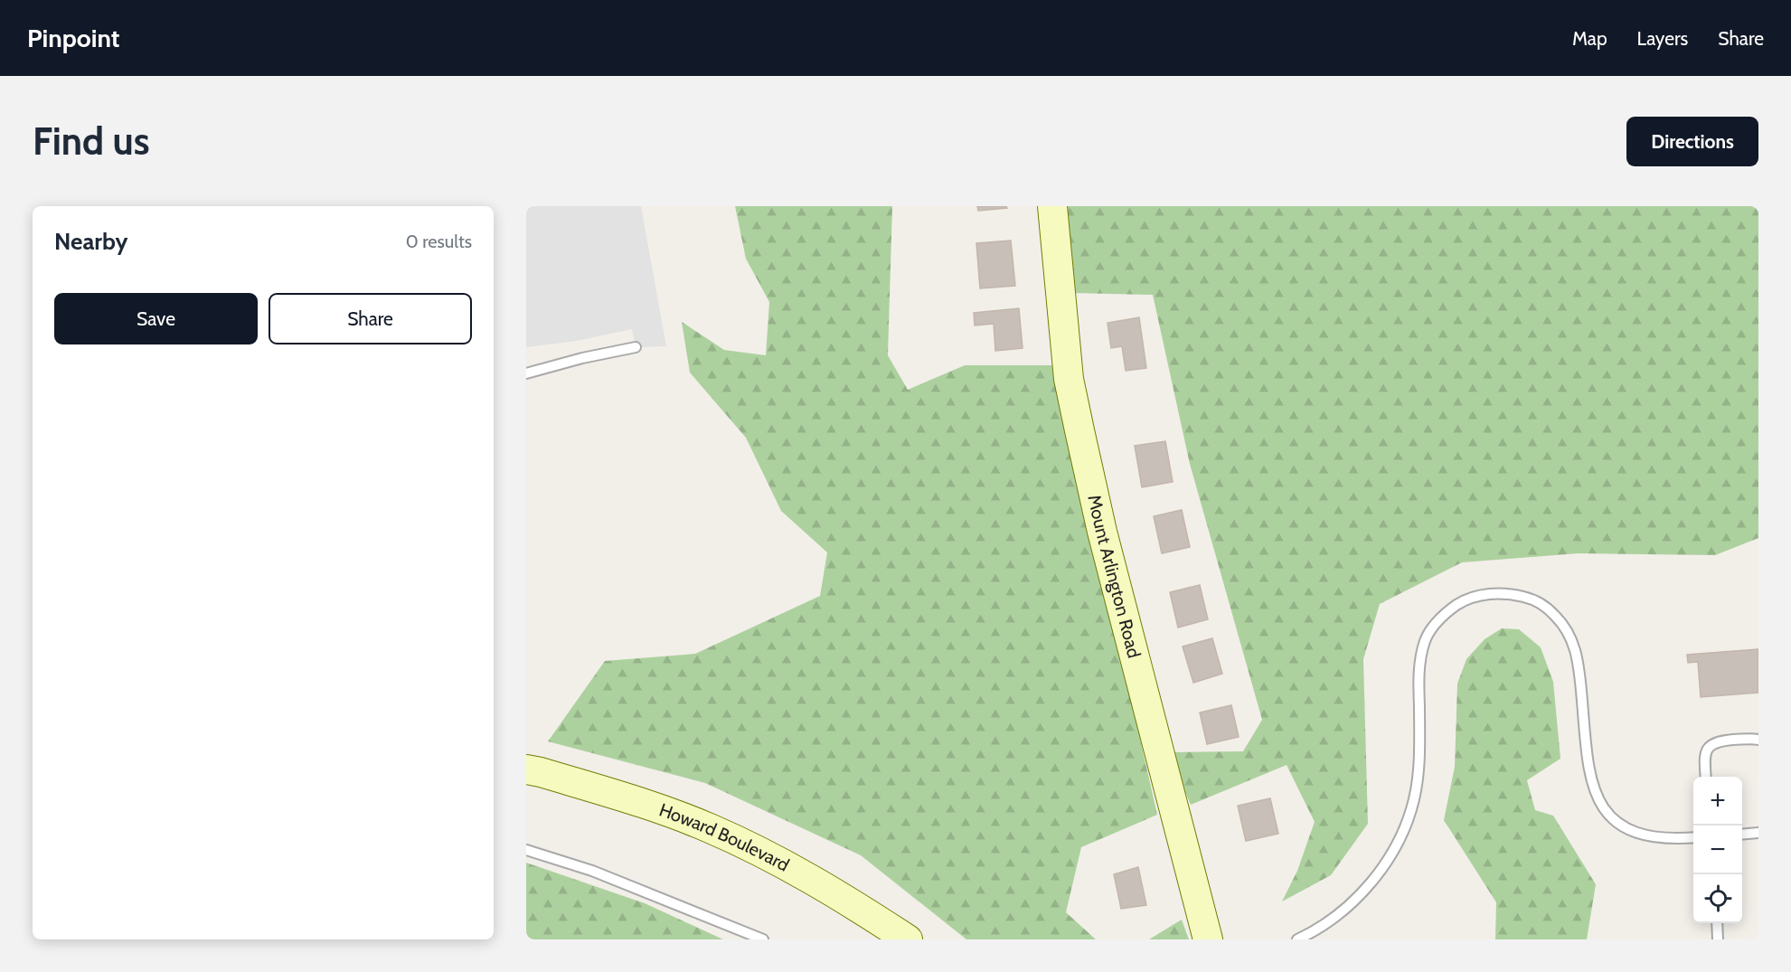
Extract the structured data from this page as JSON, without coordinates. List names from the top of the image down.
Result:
{
  "streets": {
    "street": ["Mount Arlington Road", "Howard Boulevard"]
  },
  "page": {
    "header": "Pinpoint",
    "nav": ["Map", "Layers", "Share"],
    "buttons": [
      "Directions",
      ["Save", "Share"]
    ],
    "title": "Find us",
    "heading": ["Nearby", "0 results"],
    "map_buttons": ["+", "−"]
  }
}
